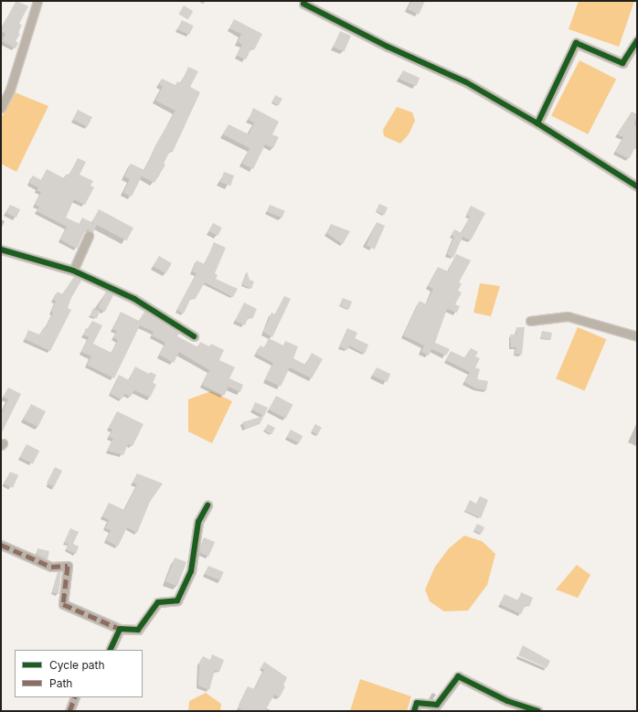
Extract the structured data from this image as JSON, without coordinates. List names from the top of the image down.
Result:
{
  "legend": ["Cycle path", "Path"]
}
